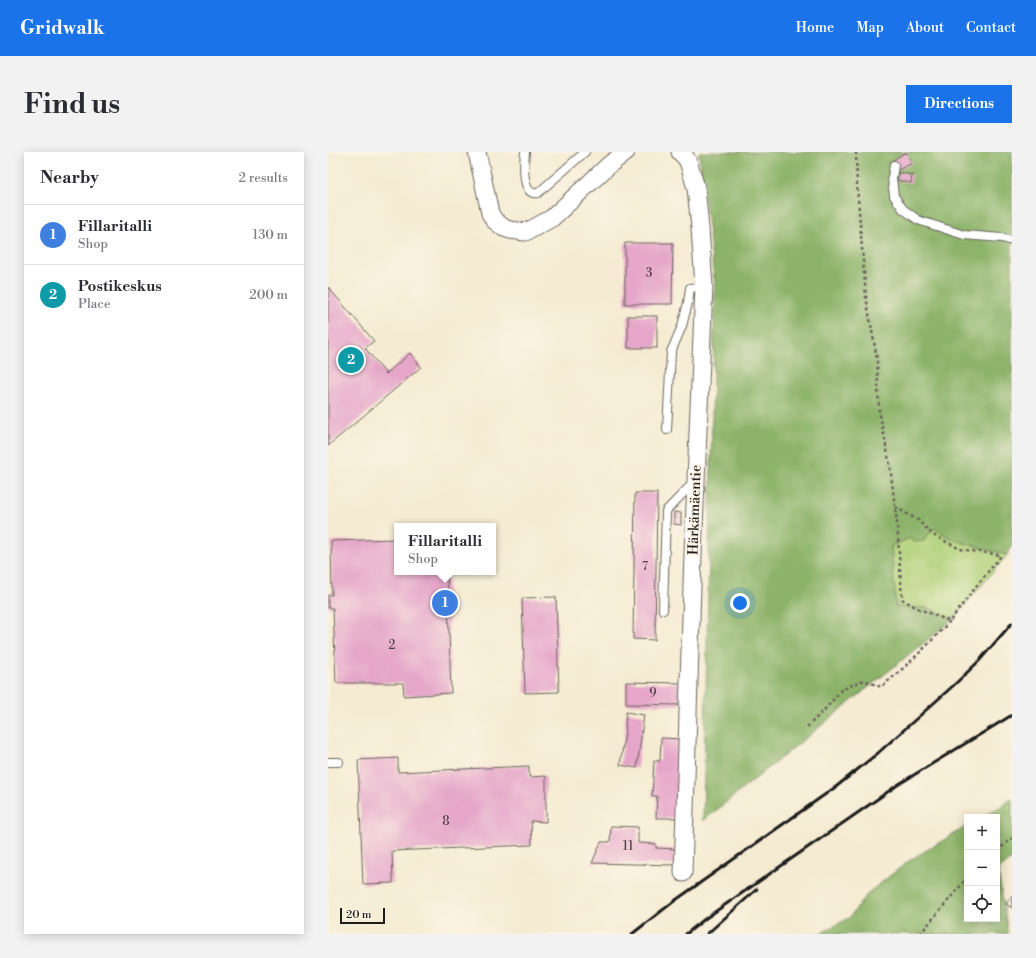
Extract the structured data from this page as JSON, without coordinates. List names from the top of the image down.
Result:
{
  "streets": {
    "street": ["Härkämäentie"]
  },
  "house_numbers": [
    "3",
    "7",
    "2",
    "9",
    "8",
    "11"
  ],
  "scale_bar": "20 m",
  "page": {
    "header": "Gridwalk",
    "nav": [
      "Home",
      "Map",
      "About",
      "Contact"
    ],
    "buttons": "Directions",
    "title": "Find us",
    "heading": ["Nearby", "2 results"],
    "list": [
      {
        "mark": "1",
        "name": "Fillaritalli",
        "note": "Shop",
        "value": "130 m"
      },
      {
        "mark": "2",
        "name": "Postikeskus",
        "note": "Place",
        "value": "200 m"
      }
    ],
    "pins": ["2", "1"],
    "popup": ["Fillaritalli", "Shop"],
    "map_buttons": ["+", "−"],
    "scale": "20 m"
  }
}
